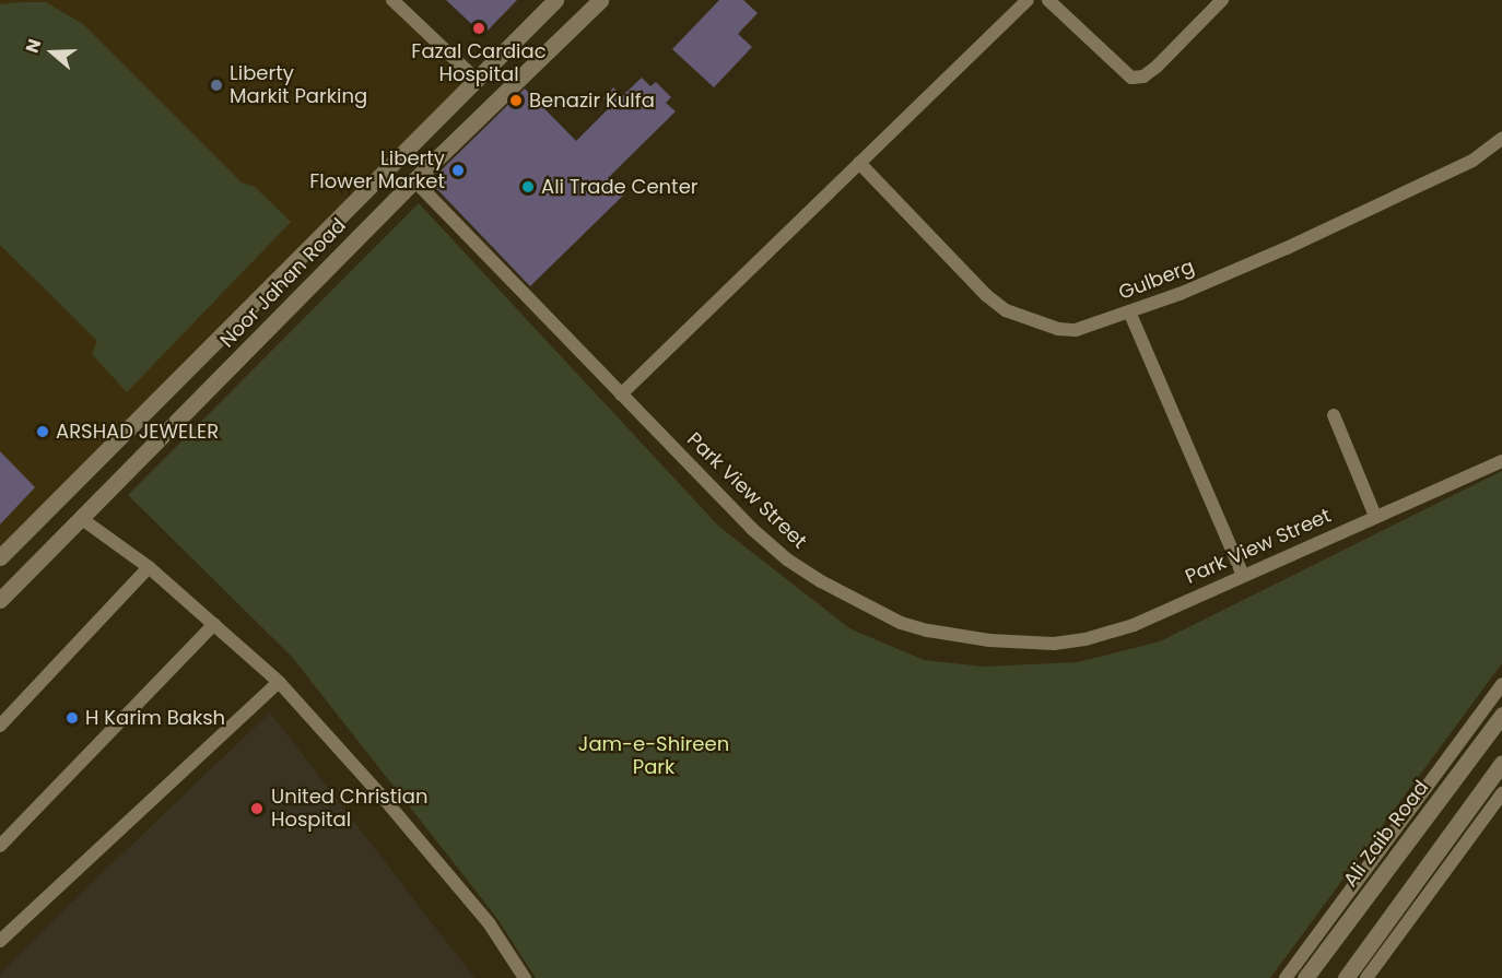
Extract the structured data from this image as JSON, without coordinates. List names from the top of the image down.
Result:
{
  "streets": {
    "street": [
      "Gulberg",
      "Noor Jahan Road",
      "Park View Street",
      "Ali Zaib Road"
    ]
  },
  "crossings": [
    ["Noor Jahan Road", "Park View Street"]
  ],
  "parks": ["Jam-e-Shireen Park"],
  "places": [
    "Fazal Cardiac Hospital",
    "Liberty Markit Parking",
    "Benazir Kulfa",
    "Liberty Flower Market",
    "Ali Trade Center",
    "ARSHAD JEWELER",
    "H Karim Baksh",
    "United Christian Hospital"
  ],
  "north": "left"
}
